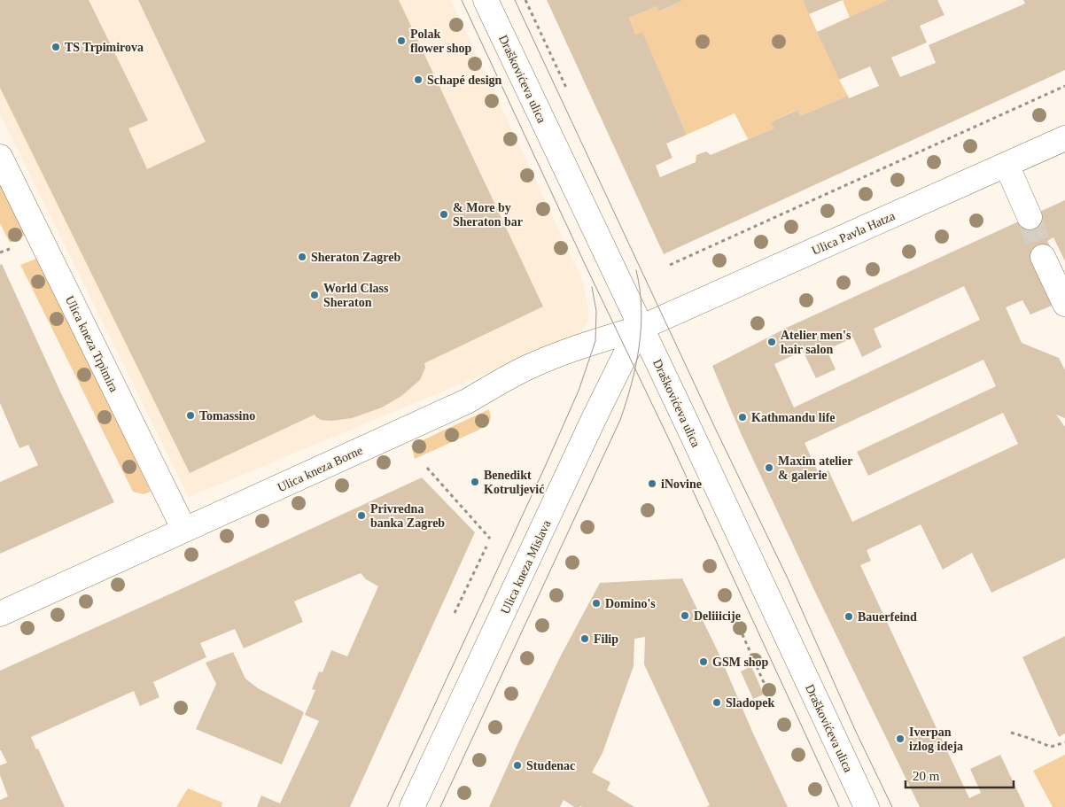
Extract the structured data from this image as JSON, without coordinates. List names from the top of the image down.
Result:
{
  "streets": {
    "street": [
      "Draškovićeva ulica",
      "Ulica Pavla Hatza",
      "Ulica kneza Trpimira",
      "Ulica kneza Borne",
      "Ulica kneza Mislava"
    ]
  },
  "crossings": [
    ["Draškovićeva ulica", "Ulica Pavla Hatza"],
    ["Draškovićeva ulica", "Ulica kneza Borne"],
    ["Draškovićeva ulica", "Ulica kneza Mislava"],
    ["Ulica Pavla Hatza", "Ulica kneza Borne"],
    ["Ulica Pavla Hatza", "Ulica kneza Mislava"],
    ["Ulica kneza Trpimira", "Ulica kneza Borne"],
    ["Ulica kneza Borne", "Ulica kneza Mislava"]
  ],
  "places": [
    "Polak flower shop",
    "TS Trpimirova",
    "Schapé design",
    "& More by Sheraton bar",
    "Sheraton Zagreb",
    "World Class Sheraton",
    "Atelier men's hair salon",
    "Tomassino",
    "Kathmandu life",
    "Maxim atelier & galerie",
    "Benedikt Kotruljević",
    "iNovine",
    "Privredna banka Zagreb",
    "Domino's",
    "Deliiicije",
    "Bauerfeind",
    "Filip",
    "GSM shop",
    "Sladopek",
    "Iverpan izlog ideja",
    "Studenac"
  ],
  "scale_bar": "20 m"
}
